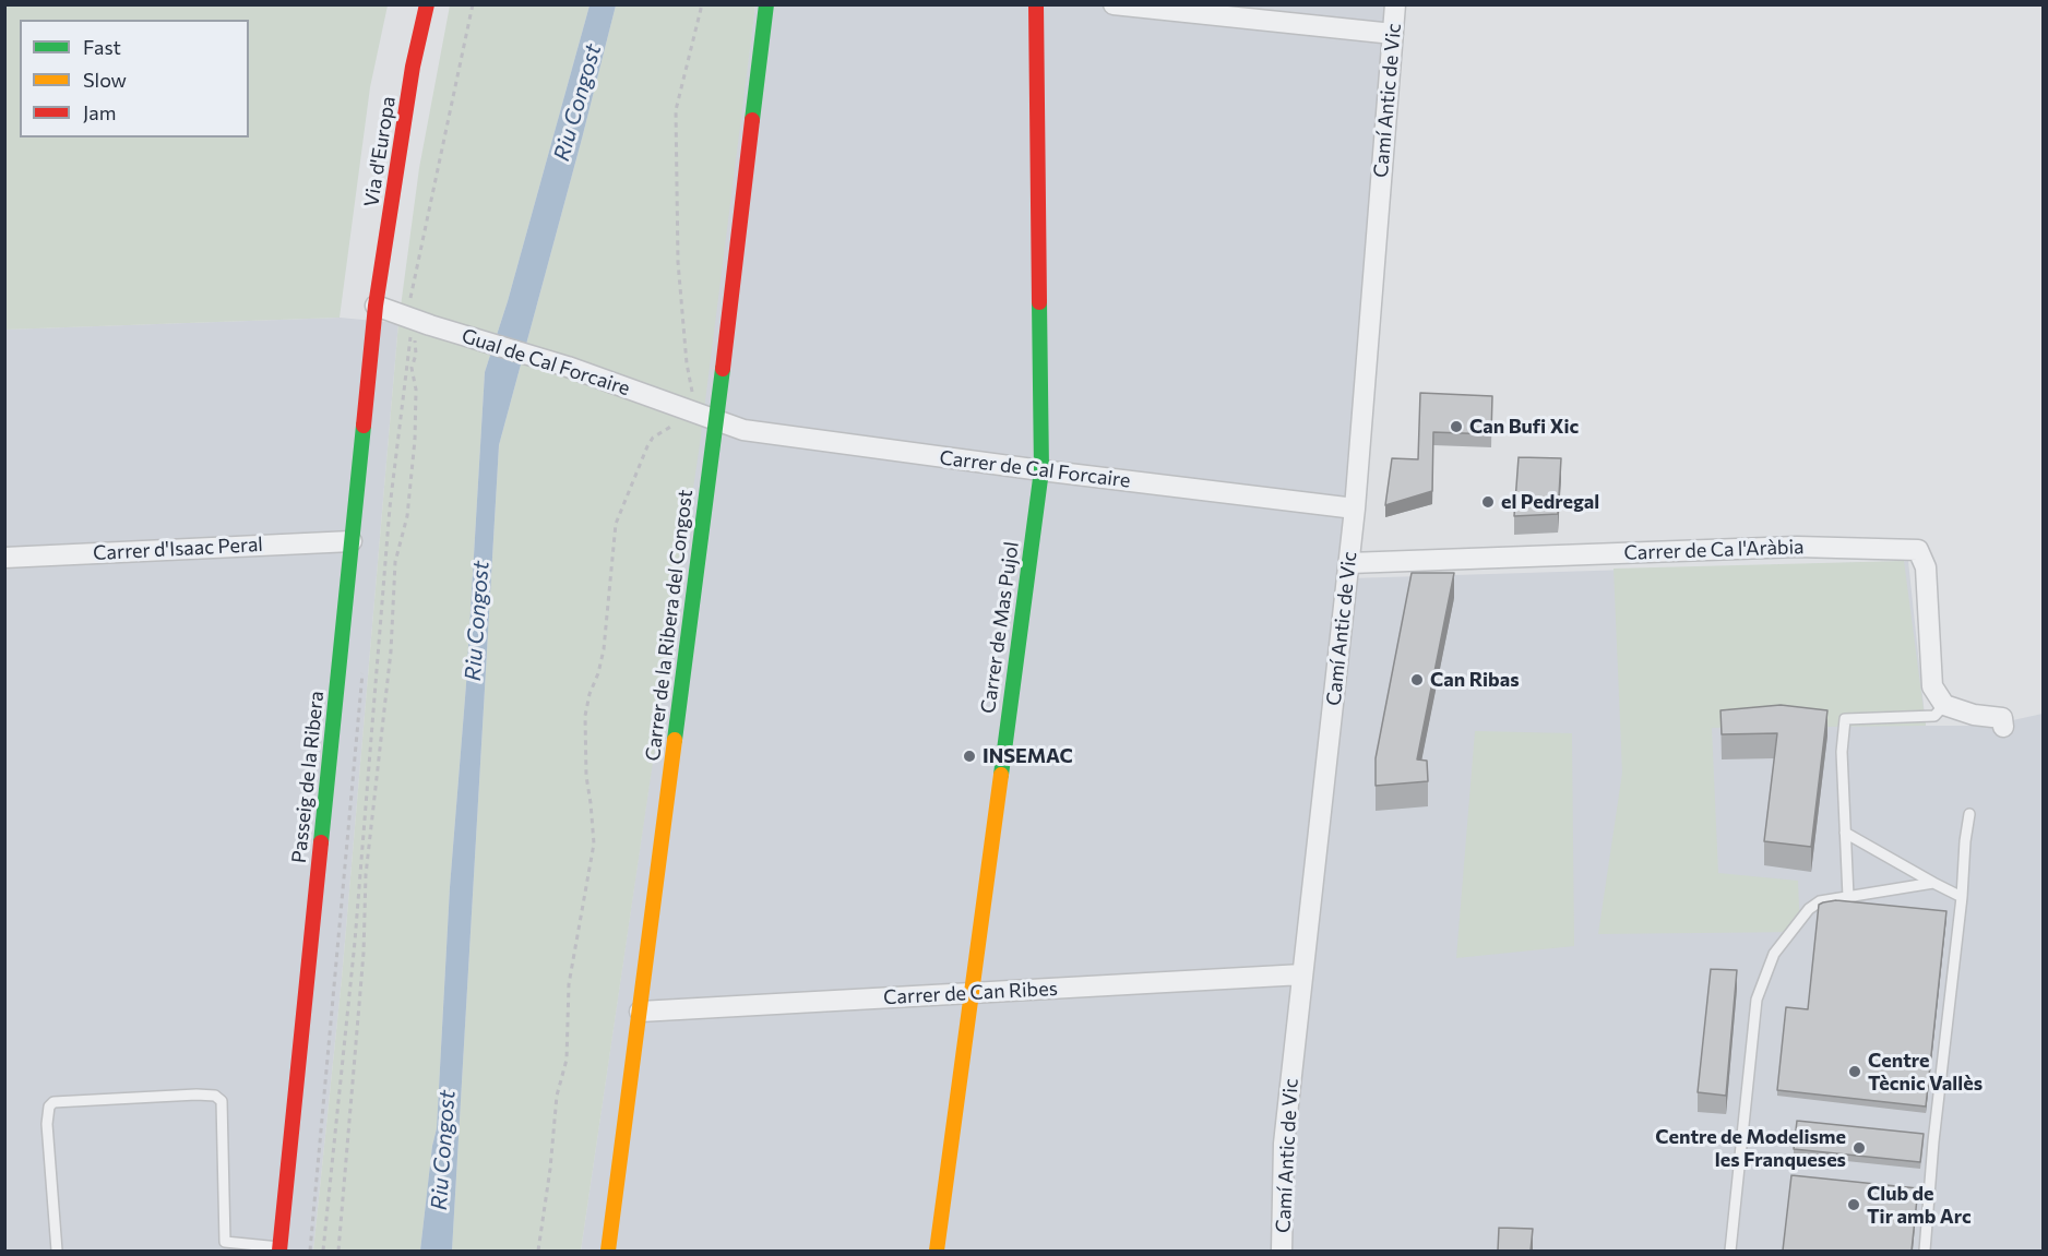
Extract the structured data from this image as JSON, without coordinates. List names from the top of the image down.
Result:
{
  "streets": {
    "street": [
      "Camí Antic de Vic",
      "Via d'Europa",
      "Gual de Cal Forcaire",
      "Carrer de Cal Forcaire",
      "Carrer d'Isaac Peral",
      "Carrer de Ca l'Aràbia",
      "Carrer de la Ribera del Congost",
      "Carrer de Mas Pujol",
      "Passeig de la Ribera",
      "Carrer de Can Ribes"
    ]
  },
  "crossings": [
    ["Camí Antic de Vic", "Carrer de Cal Forcaire"],
    ["Camí Antic de Vic", "Carrer de Ca l'Aràbia"],
    ["Camí Antic de Vic", "Carrer de Can Ribes"],
    ["Via d'Europa", "Gual de Cal Forcaire"],
    ["Via d'Europa", "Passeig de la Ribera"],
    ["Gual de Cal Forcaire", "Carrer de Cal Forcaire"],
    ["Gual de Cal Forcaire", "Carrer de la Ribera del Congost"],
    ["Gual de Cal Forcaire", "Passeig de la Ribera"],
    ["Carrer de Cal Forcaire", "Carrer de la Ribera del Congost"],
    ["Carrer de Cal Forcaire", "Carrer de Mas Pujol"],
    ["Carrer d'Isaac Peral", "Passeig de la Ribera"],
    ["Carrer de la Ribera del Congost", "Carrer de Can Ribes"],
    ["Carrer de Mas Pujol", "Carrer de Can Ribes"]
  ],
  "water": ["Riu Congost"],
  "places": [
    "Can Bufi Xic",
    "el Pedregal",
    "Can Ribas",
    "INSEMAC",
    "Centre Tècnic Vallès",
    "Centre de Modelisme les Franqueses",
    "Club de Tir amb Arc"
  ],
  "legend": ["Fast", "Slow", "Jam"]
}
